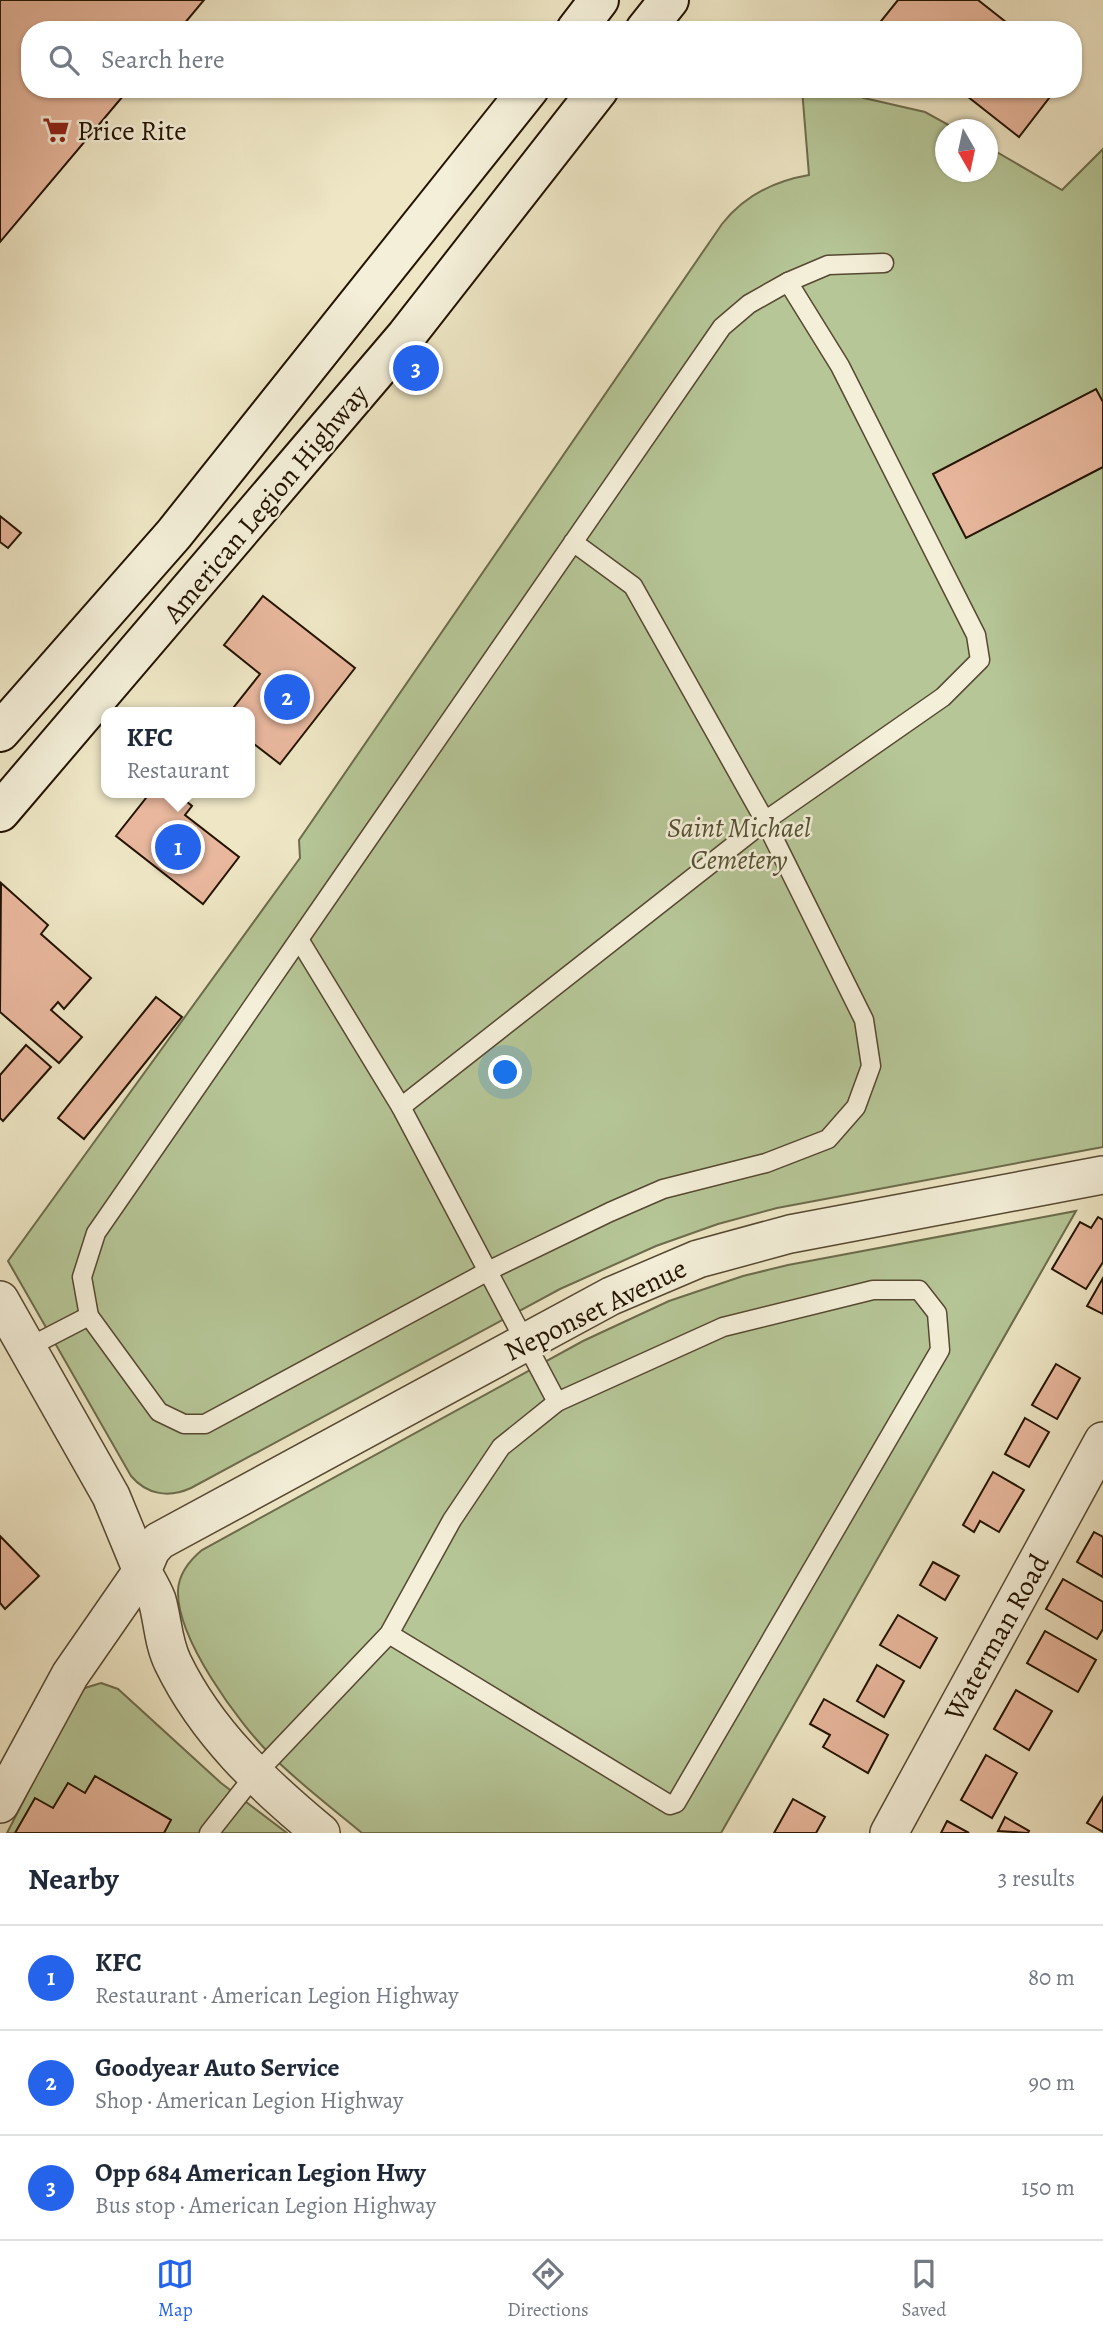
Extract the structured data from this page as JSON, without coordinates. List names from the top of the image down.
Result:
{
  "streets": {
    "main road": ["American Legion Highway"],
    "street": ["Neponset Avenue", "Waterman Road"]
  },
  "parks": ["Saint Michael Cemetery"],
  "places": {
    "supermarket": ["Price Rite"]
  },
  "north": "bottom",
  "page": {
    "search": "Search here",
    "pins": ["3", "2", "1"],
    "popup": ["KFC", "Restaurant"],
    "heading": ["Nearby", "3 results"],
    "list": [
      {
        "mark": "1",
        "name": "KFC",
        "note": "Restaurant · American Legion Highway",
        "value": "80 m"
      },
      {
        "mark": "2",
        "name": "Goodyear Auto Service",
        "note": "Shop · American Legion Highway",
        "value": "90 m"
      },
      {
        "mark": "3",
        "name": "Opp 684 American Legion Hwy",
        "note": "Bus stop · American Legion Highway",
        "value": "150 m"
      }
    ],
    "nav": ["Map", "Directions", "Saved"]
  }
}
